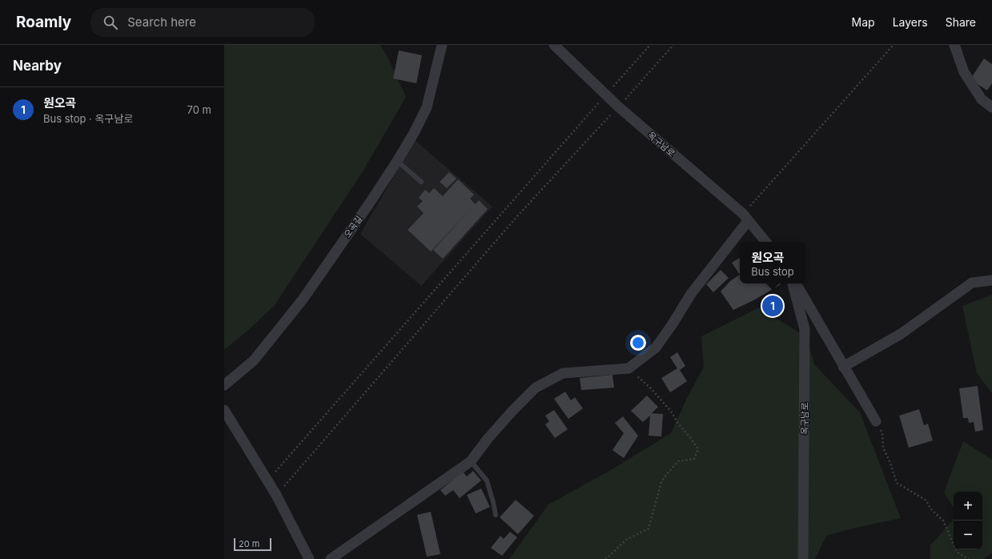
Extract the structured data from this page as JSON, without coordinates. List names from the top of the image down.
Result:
{
  "streets": {
    "street": ["옥구남로", "오곡길"]
  },
  "scale_bar": "20 m",
  "page": {
    "header": "Roamly",
    "search": "Search here",
    "nav": ["Map", "Layers", "Share"],
    "heading": "Nearby",
    "list": [
      {
        "mark": "1",
        "name": "원오곡",
        "note": "Bus stop · 옥구남로",
        "value": "70 m"
      }
    ],
    "popup": ["원오곡", "Bus stop"],
    "pins": "1",
    "map_buttons": ["+", "−"],
    "scale": "20 m"
  }
}
